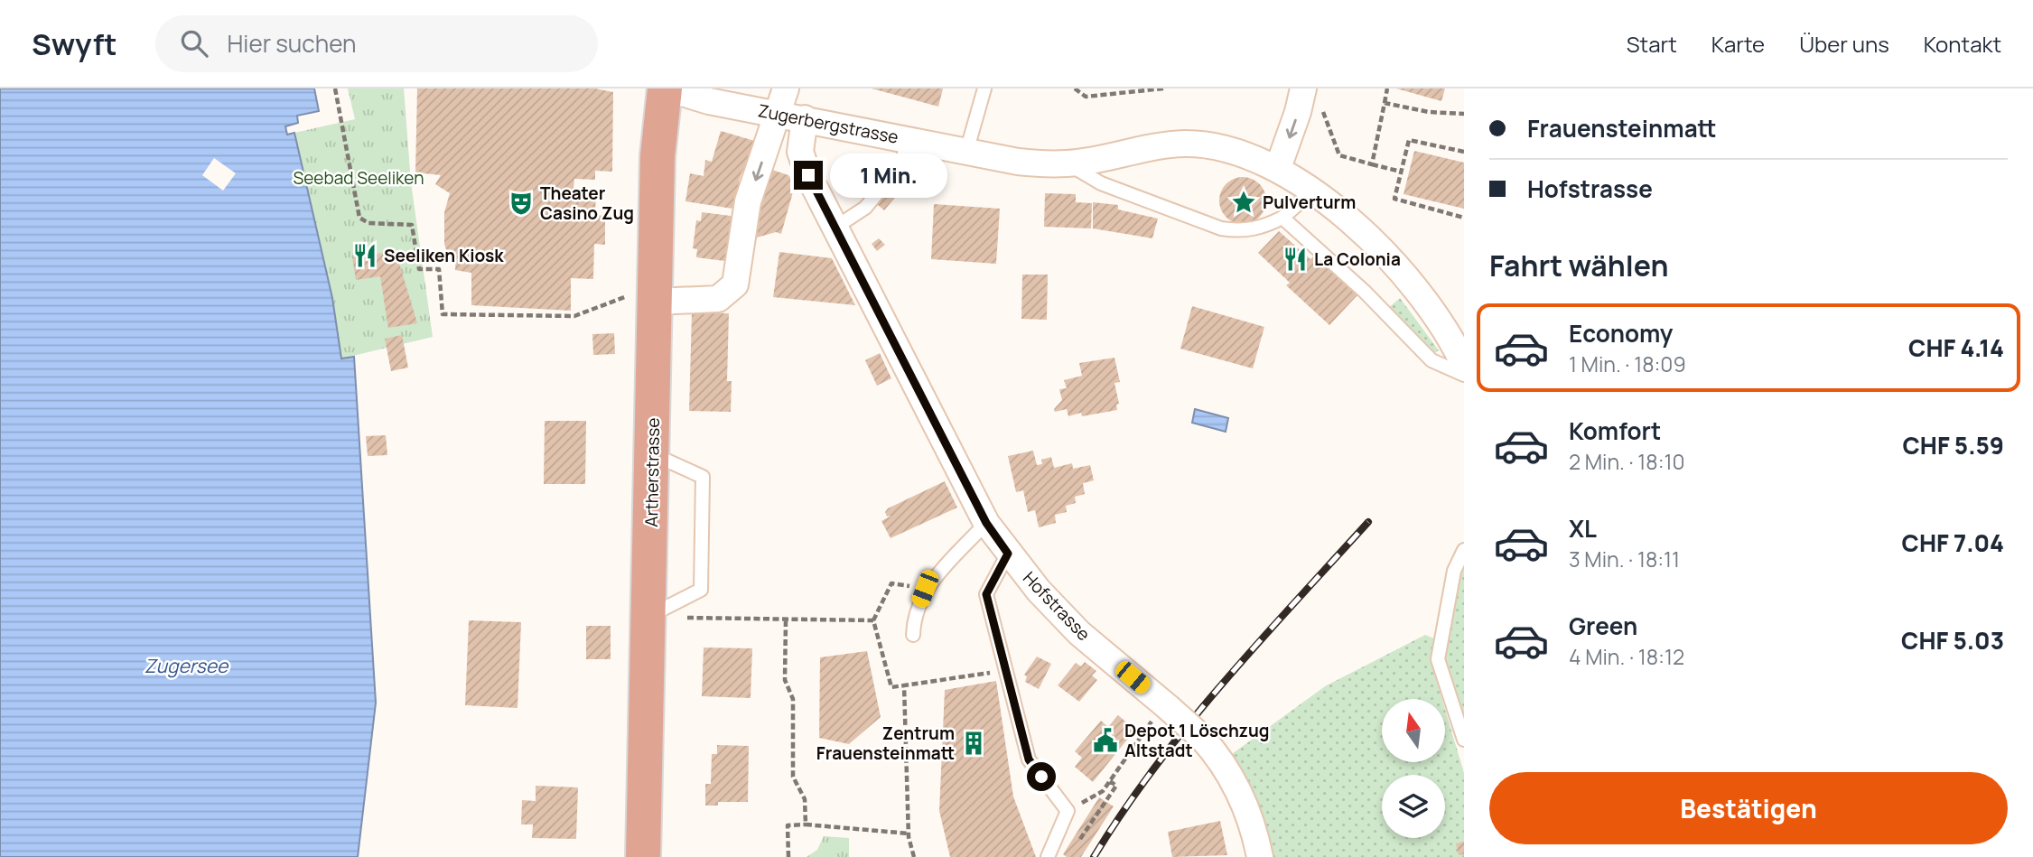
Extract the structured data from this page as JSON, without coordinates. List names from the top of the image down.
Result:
{
  "streets": {
    "main road": ["Artherstrasse"],
    "street": ["Zugerbergstrasse", "Hofstrasse"]
  },
  "crossings": [
    ["Zugerbergstrasse", "Artherstrasse"],
    ["Zugerbergstrasse", "Hofstrasse"]
  ],
  "water": ["Zugersee"],
  "parks": ["Seebad Seeliken"],
  "places": {
    "place": ["Pulverturm"],
    "theatre": ["Theater Casino Zug"],
    "restaurant": ["Seeliken Kiosk", "La Colonia"],
    "public building": ["Depot 1 Löschzug Altstadt"],
    "building": ["Zentrum Frauensteinmatt"]
  },
  "north": "top",
  "page": {
    "header": "Swyft",
    "search": "Hier suchen",
    "nav": [
      "Start",
      "Karte",
      "Über uns",
      "Kontakt"
    ],
    "banner": ["Frauensteinmatt", "Hofstrasse"],
    "bubble": "1 Min.",
    "heading": "Fahrt wählen",
    "list": [
      {
        "name": "Economy",
        "note": "1 Min. · 18:09",
        "value": "CHF 4.14"
      },
      {
        "name": "Komfort",
        "note": "2 Min. · 18:10",
        "value": "CHF 5.59"
      },
      {
        "name": "XL",
        "note": "3 Min. · 18:11",
        "value": "CHF 7.04"
      },
      {
        "name": "Green",
        "note": "4 Min. · 18:12",
        "value": "CHF 5.03"
      }
    ],
    "buttons": "Bestätigen"
  }
}
